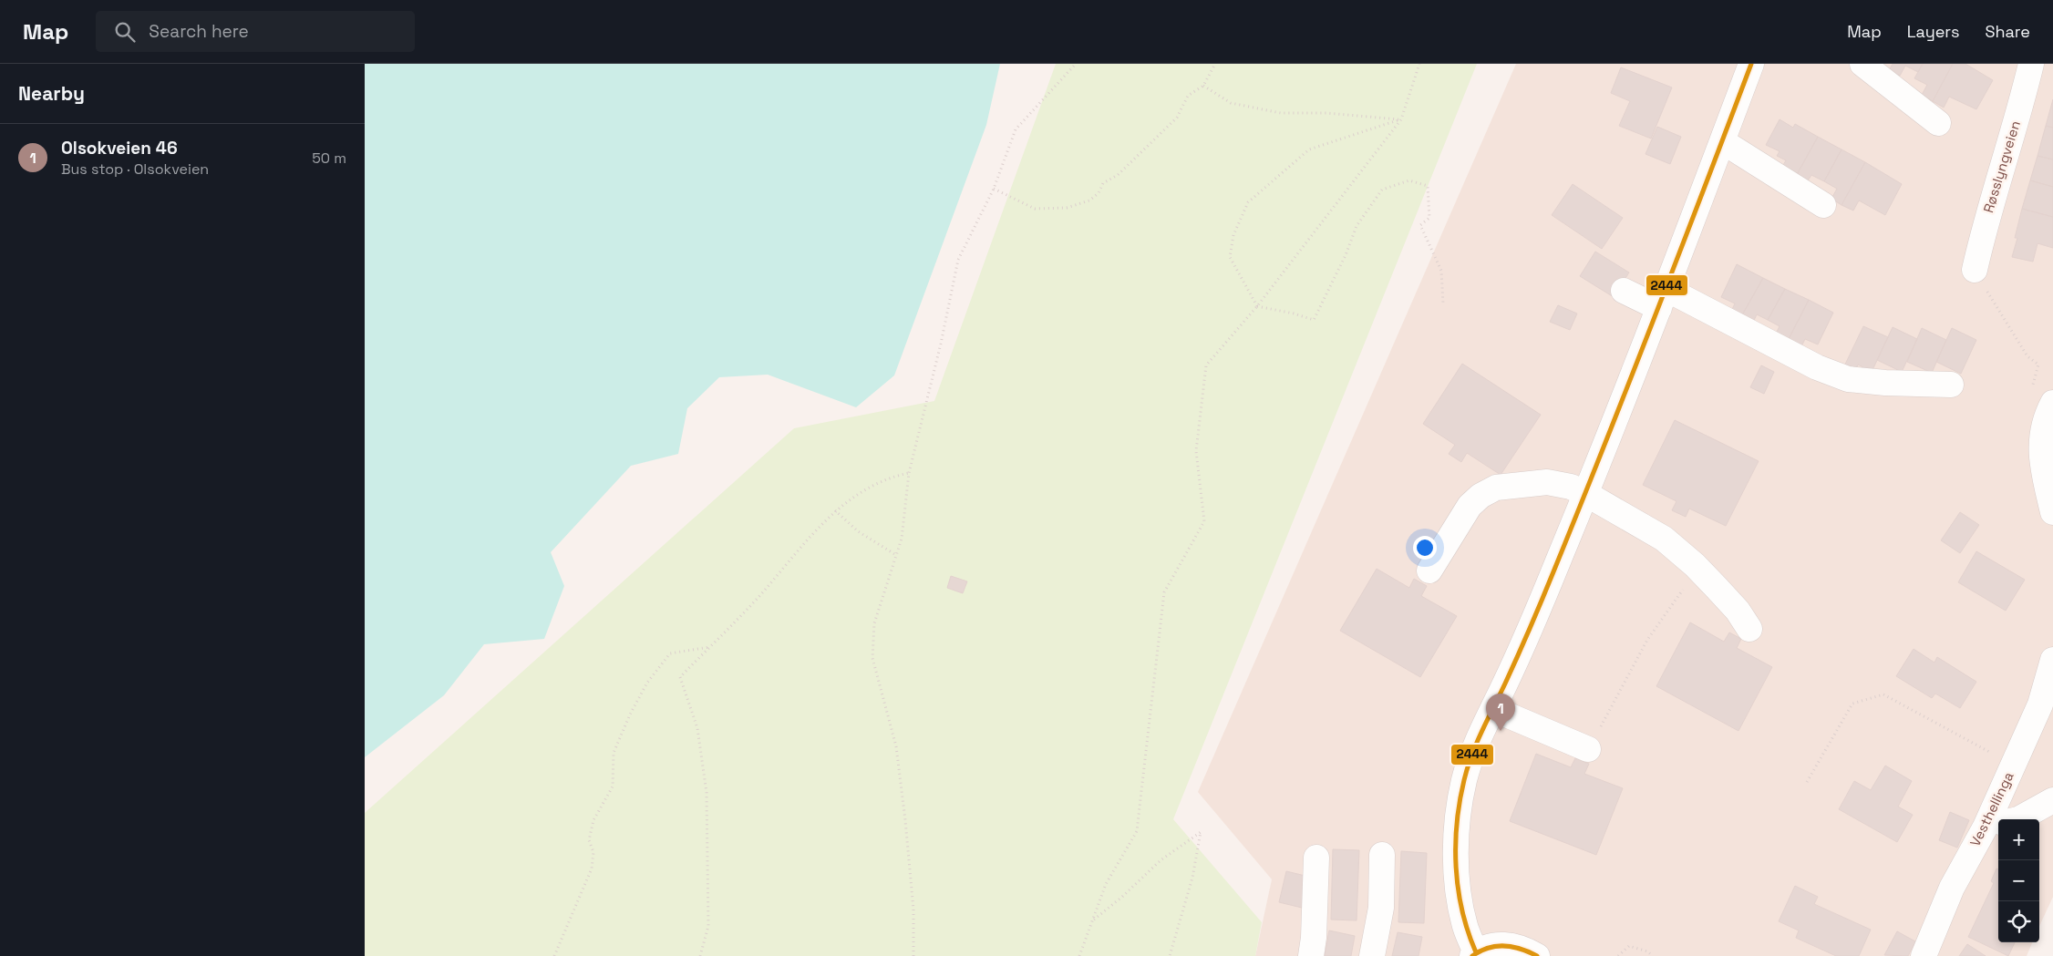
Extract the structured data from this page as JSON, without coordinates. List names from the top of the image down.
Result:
{
  "streets": {
    "street": ["Røsslyngveien", "Vesthellinga"]
  },
  "lines": ["transit line 2444"],
  "page": {
    "header": "Map",
    "search": "Search here",
    "nav": ["Map", "Layers", "Share"],
    "heading": "Nearby",
    "list": [
      {
        "mark": "1",
        "name": "Olsokveien 46",
        "note": "Bus stop · Olsokveien",
        "value": "50 m"
      }
    ],
    "pins": "1",
    "map_buttons": ["+", "−"]
  }
}
